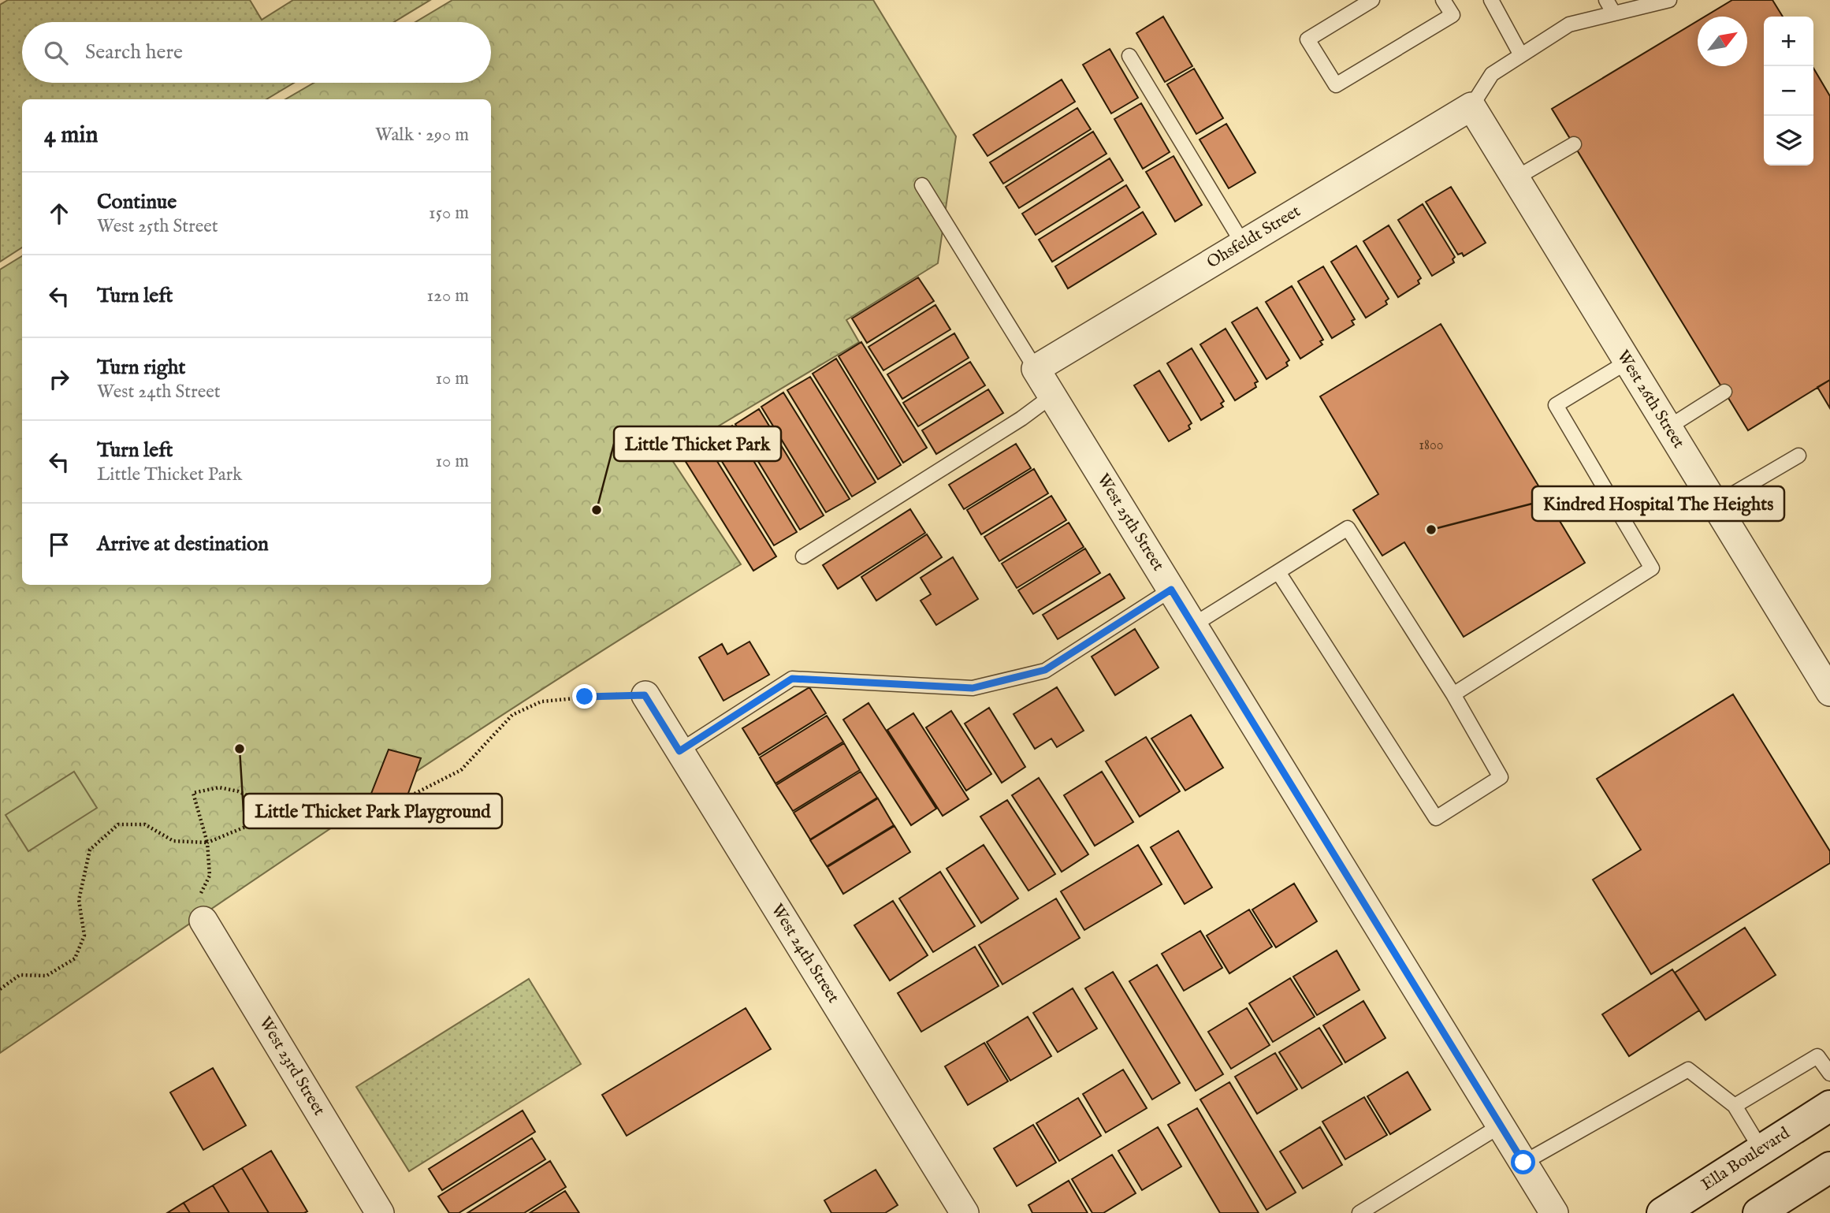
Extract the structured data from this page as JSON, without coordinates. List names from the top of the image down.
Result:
{
  "streets": {
    "main road": ["Ella Boulevard"],
    "street": [
      "Ohsfeldt Street",
      "West 26th Street",
      "West 25th Street",
      "West 24th Street",
      "West 23rd Street"
    ]
  },
  "crossings": [
    ["Ohsfeldt Street", "West 26th Street"],
    ["Ohsfeldt Street", "West 25th Street"]
  ],
  "places": ["Little Thicket Park", "Kindred Hospital The Heights", "Little Thicket Park Playground"],
  "house_numbers": ["1800"],
  "north": "top right",
  "page": {
    "map_buttons": ["+", "−"],
    "search": "Search here",
    "heading": ["4 min", "Walk · 290 m"],
    "list": [
      ["Continue", "West 25th Street", "150 m"],
      ["Turn left", "120 m"],
      ["Turn right", "West 24th Street", "10 m"],
      ["Turn left", "Little Thicket Park", "10 m"],
      "Arrive at destination"
    ]
  }
}
